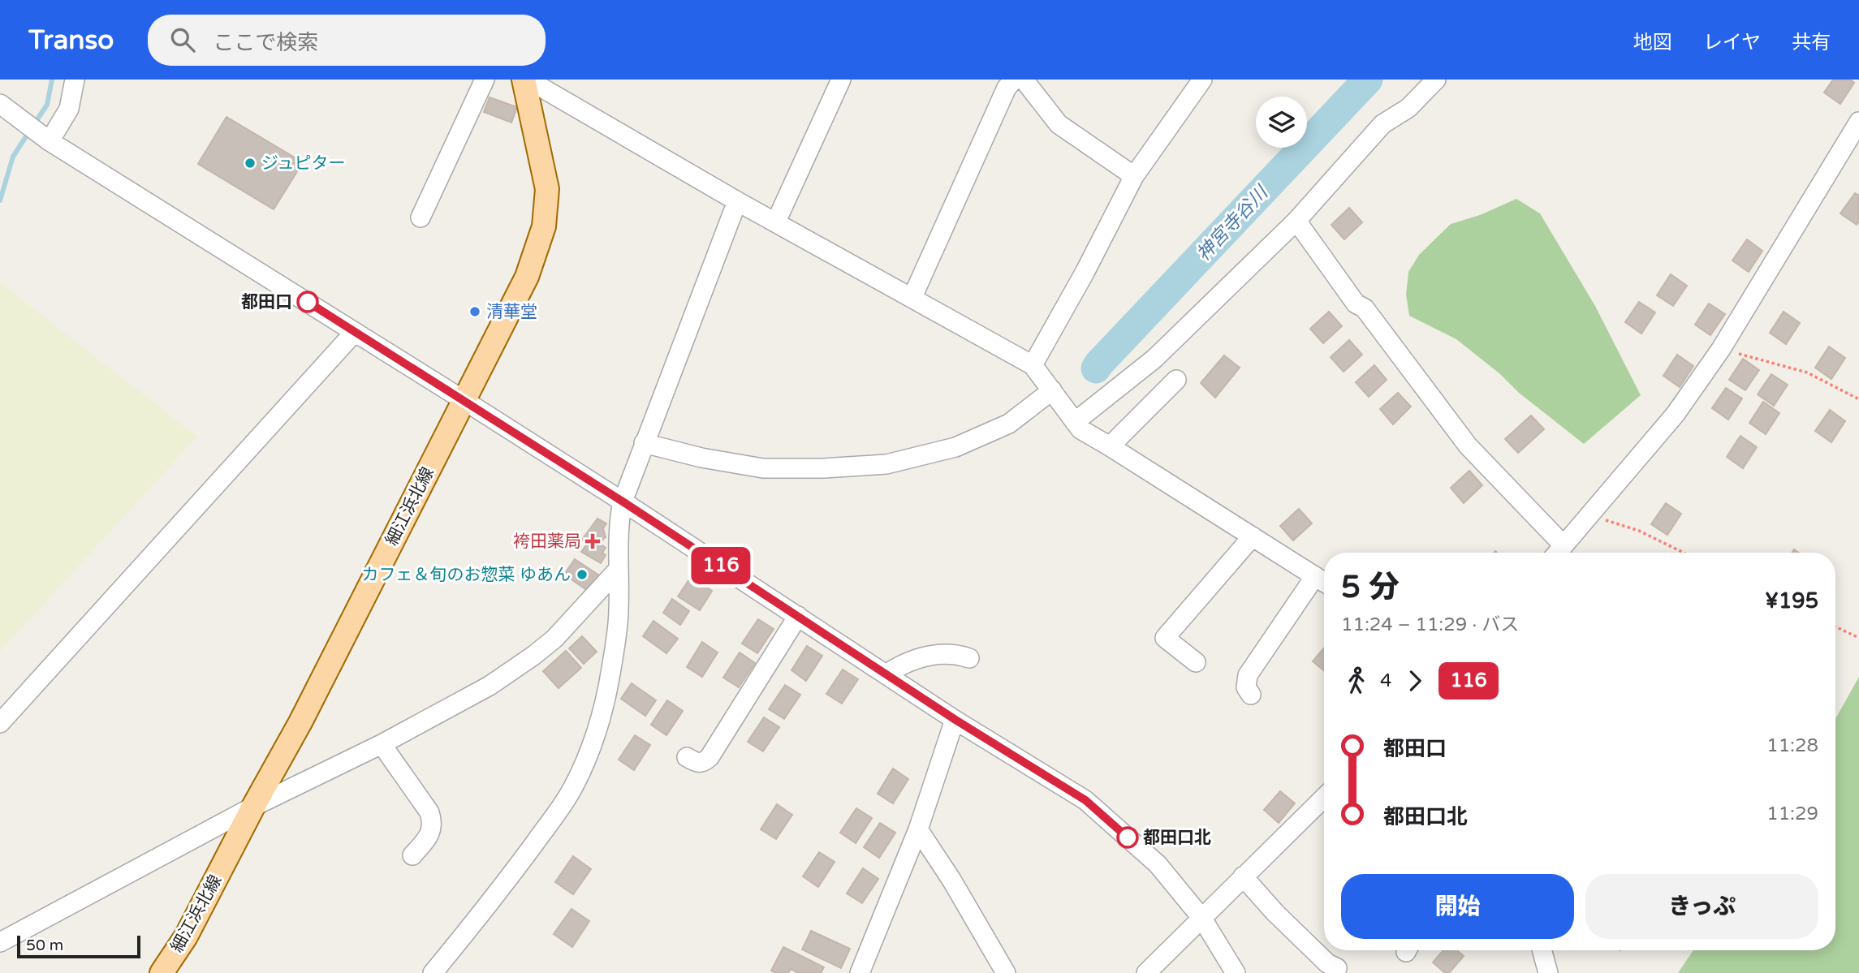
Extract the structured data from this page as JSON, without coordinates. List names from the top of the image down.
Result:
{
  "streets": {
    "main road": ["細江浜北線"]
  },
  "water": ["神宮寺谷川"],
  "places": {
    "other": [
      "ジュピター",
      "都田口",
      "清華堂",
      "カフェ＆旬のお惣菜 ゆあん",
      "都田口北"
    ],
    "health": ["袴田薬局"]
  },
  "lines": ["bus line 116"],
  "scale_bar": "50 m",
  "page": {
    "header": "Transo",
    "search": "ここで検索",
    "nav": ["地図", "レイヤ", "共有"],
    "on_map": "116",
    "heading": ["5 分", "11:24 – 11:29 · バス", "¥195"],
    "legs": ["4", "116"],
    "list": [
      {
        "name": "都田口",
        "value": "11:28"
      },
      {
        "name": "都田口北",
        "value": "11:29"
      }
    ],
    "buttons": ["開始", "きっぷ"],
    "scale": "50 m"
  }
}
